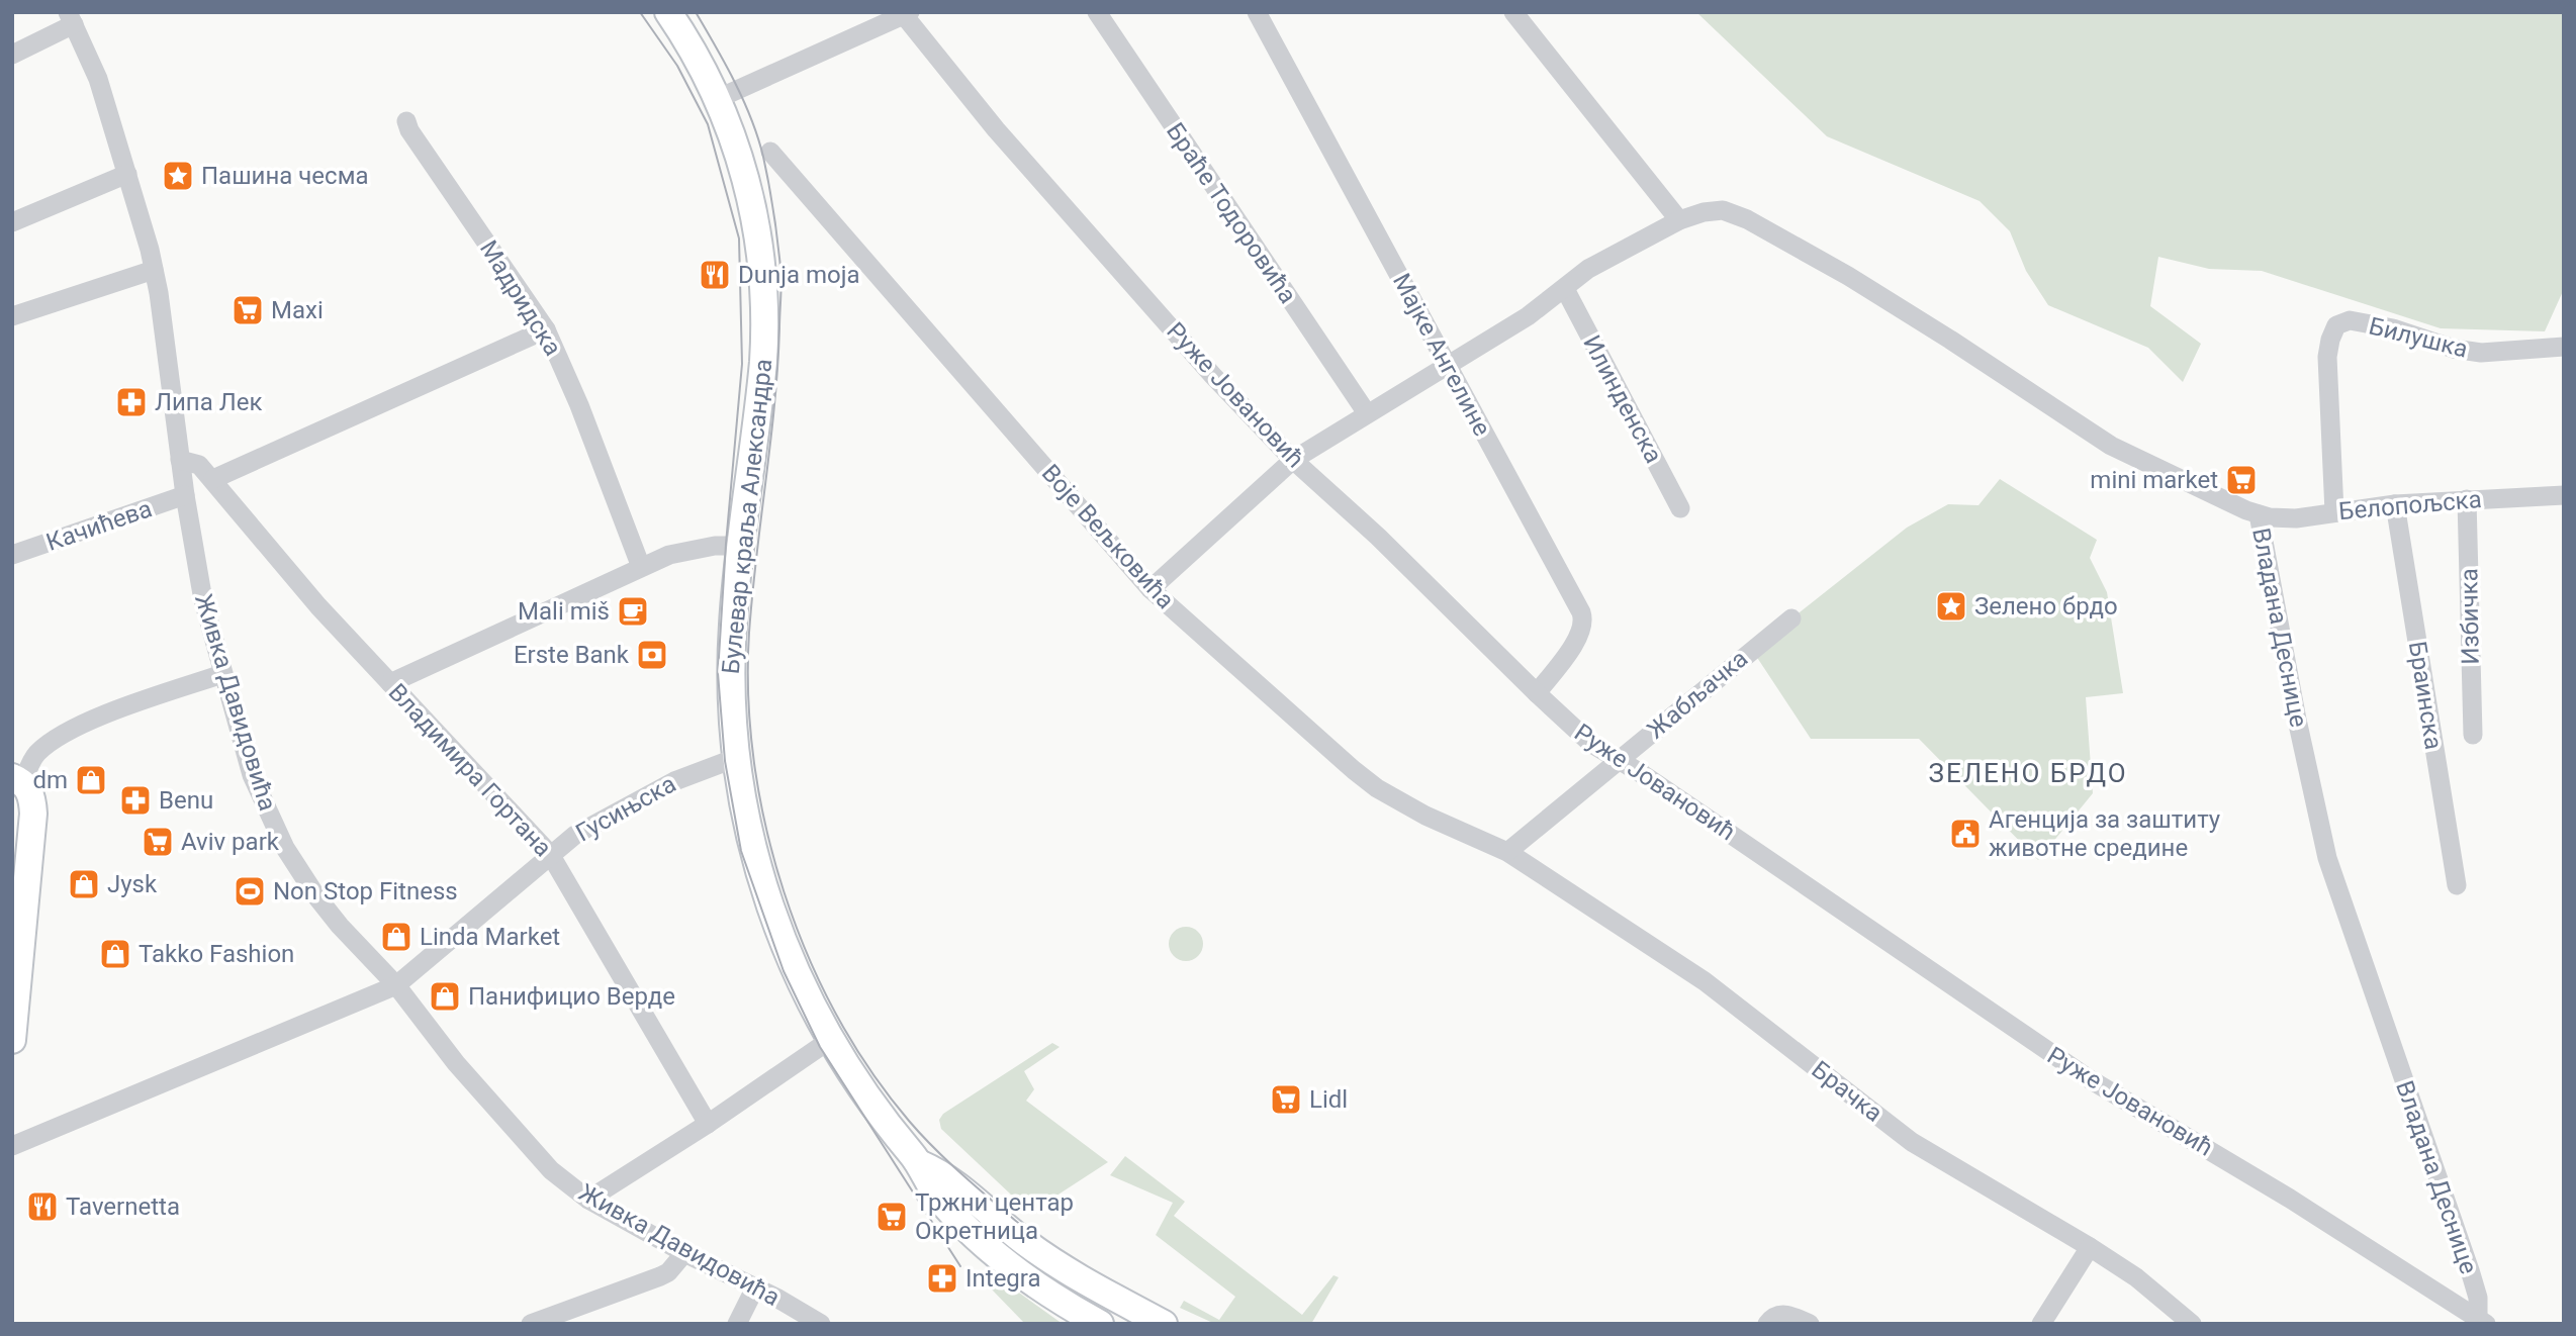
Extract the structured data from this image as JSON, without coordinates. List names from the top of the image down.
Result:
{
  "streets": {
    "main road": ["Булевар краља Александра"],
    "street": [
      "Браће Тодоровића",
      "Мадридска",
      "Билушка",
      "Мајке Ангелине",
      "Руже Јовановић",
      "Илинденска",
      "Белопољска",
      "Качићева",
      "Воје Вељковића",
      "Избичка",
      "Владана Деснице",
      "Жабљачка",
      "Браинска",
      "Живка Давидовића",
      "Владимира Гортана",
      "Гусињска",
      "Брачка"
    ]
  },
  "crossings": [
    ["Билушка", "Белопољска"],
    ["Мајке Ангелине", "Руже Јовановић"],
    ["Руже Јовановић", "Владана Деснице"],
    ["Руже Јовановић", "Жабљачка"],
    ["Белопољска", "Избичка"],
    ["Белопољска", "Владана Деснице"],
    ["Белопољска", "Браинска"],
    ["Булевар краља Александра", "Гусињска"],
    ["Качићева", "Живка Давидовића"],
    ["Воје Вељковића", "Жабљачка"],
    ["Воје Вељковића", "Брачка"],
    ["Жабљачка", "Брачка"],
    ["Живка Давидовића", "Владимира Гортана"],
    ["Живка Давидовића", "Гусињска"],
    ["Владимира Гортана", "Гусињска"]
  ],
  "districts": ["ЗЕЛЕНО БРДО"],
  "places": {
    "place": ["Пашина чесма", "Зелено брдо"],
    "restaurant": ["Dunja moja", "Tavernetta"],
    "supermarket": [
      "Maxi",
      "mini market",
      "Aviv park",
      "Lidl",
      "Тржни центар Окретница"
    ],
    "pharmacy": ["Липа Лек", "Benu", "Integra"],
    "cafe": ["Mali miš"],
    "bank": ["Erste Bank"],
    "shop": [
      "dm",
      "Jysk",
      "Linda Market",
      "Takko Fashion",
      "Панифицио Верде"
    ],
    "public building": ["Агенција за заштиту животне средине"],
    "sports": ["Non Stop Fitness"]
  }
}
